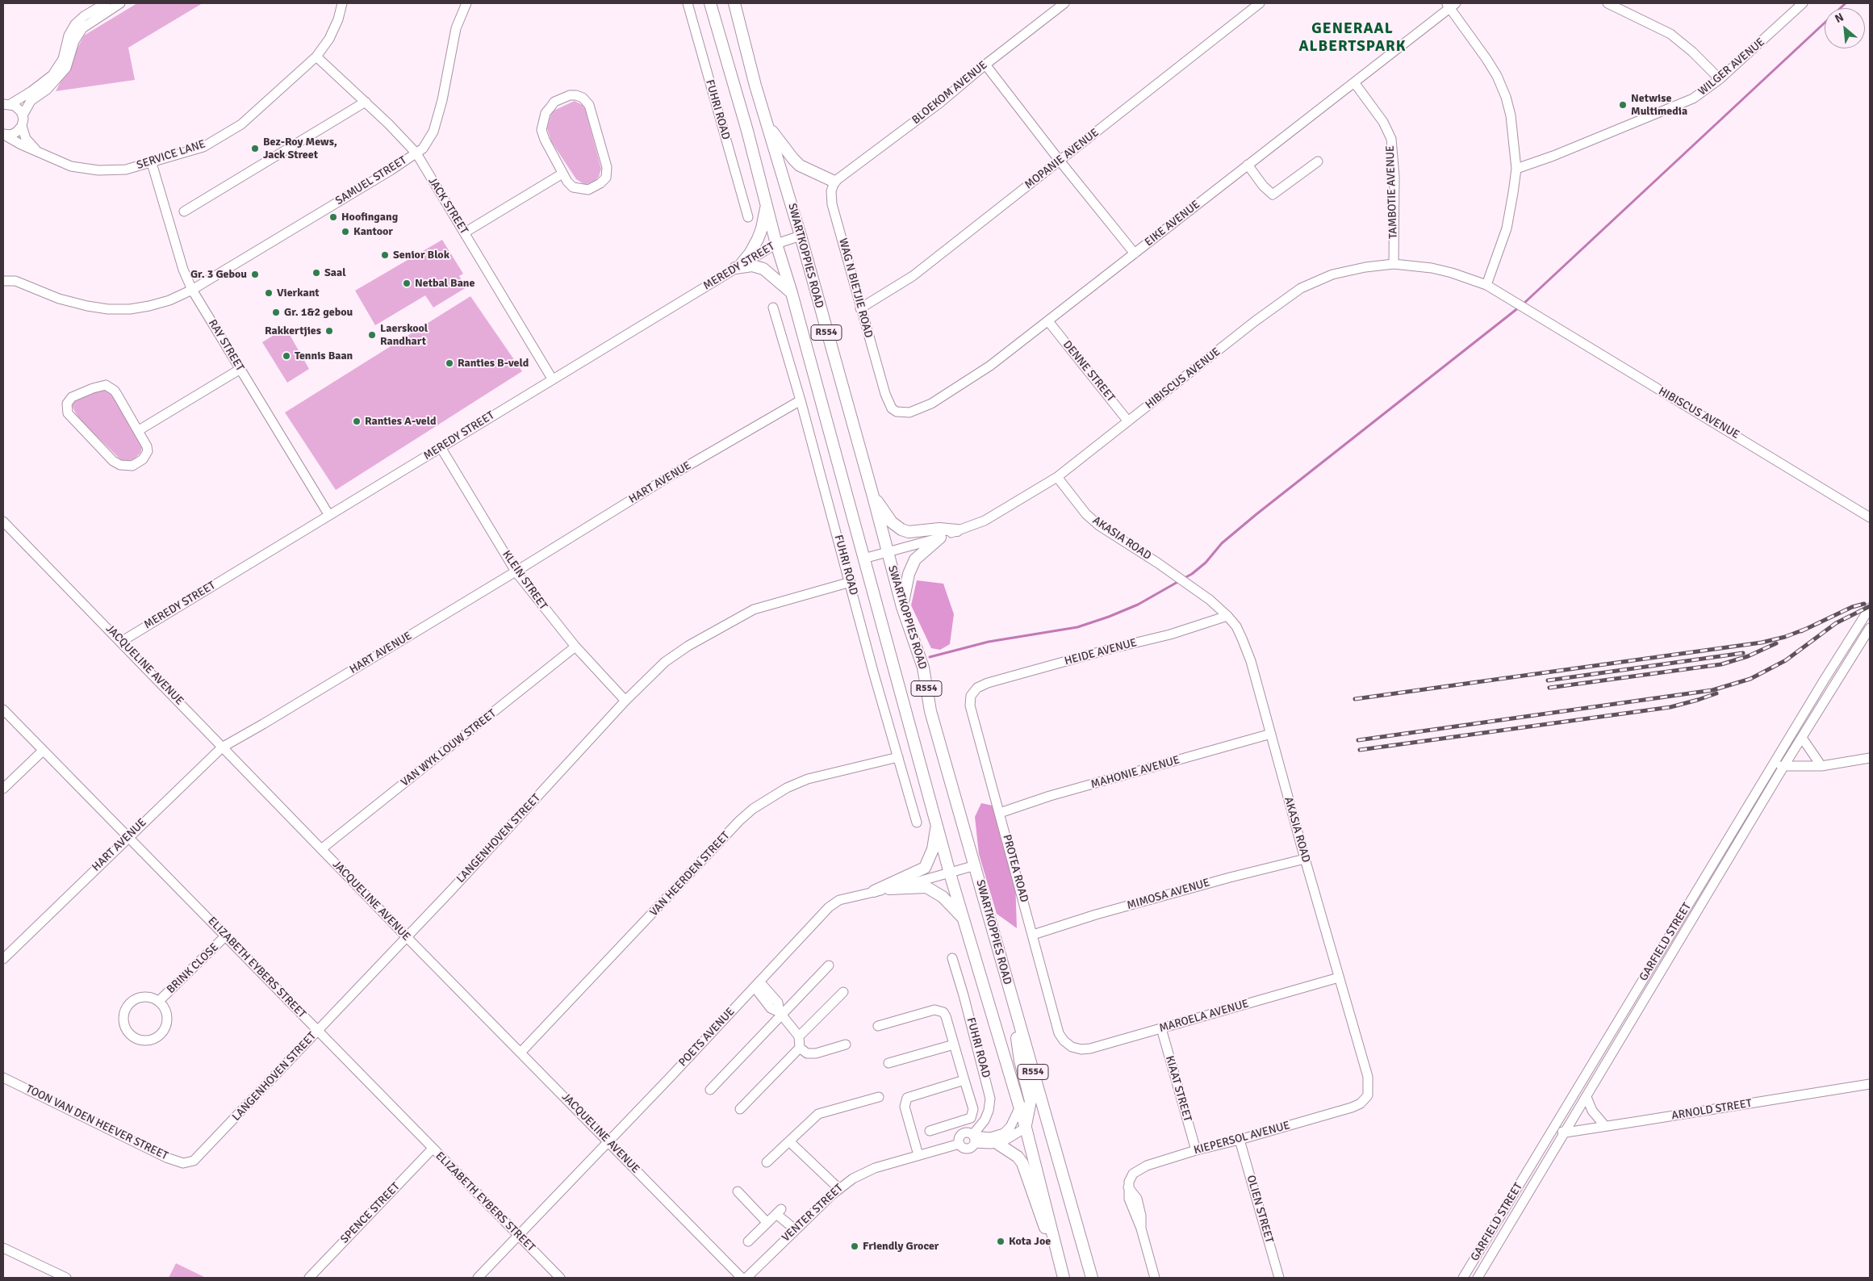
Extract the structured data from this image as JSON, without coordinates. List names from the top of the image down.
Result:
{
  "streets": {
    "main road": ["SWARTKOPPIES ROAD", "R554"],
    "street": [
      "WILGER AVENUE",
      "BLOEKOM AVENUE",
      "FUHRI ROAD",
      "SERVICE LANE",
      "MOPANIE AVENUE",
      "SAMUEL STREET",
      "TAMBOTIE AVENUE",
      "JACK STREET",
      "EIKE AVENUE",
      "MEREDY STREET",
      "WAG N BIETJIE ROAD",
      "RAY STREET",
      "DENNE STREET",
      "HIBISCUS AVENUE",
      "HART AVENUE",
      "AKASIA ROAD",
      "KLEIN STREET",
      "HEIDE AVENUE",
      "JACQUELINE AVENUE",
      "VAN WYK LOUW STREET",
      "MAHONIE AVENUE",
      "LANGENHOVEN STREET",
      "PROTEA ROAD",
      "VAN HEERDEN STREET",
      "MIMOSA AVENUE",
      "GARFIELD STREET",
      "ELIZABETH EYBERS STREET",
      "BRINK CLOSE",
      "MAROELA AVENUE",
      "POETS AVENUE",
      "KIAAT STREET",
      "ARNOLD STREET",
      "TOON VAN DEN HEEVER STREET",
      "KIEPERSOL AVENUE",
      "OLIEN STREET",
      "SPENCE STREET",
      "VENTER STREET"
    ]
  },
  "crossings": [
    ["BLOEKOM AVENUE", "WAG N BIETJIE ROAD"],
    ["FUHRI ROAD", "HART AVENUE"],
    ["FUHRI ROAD", "LANGENHOVEN STREET"],
    ["FUHRI ROAD", "VAN HEERDEN STREET"],
    ["FUHRI ROAD", "VENTER STREET"],
    ["SERVICE LANE", "JACK STREET"],
    ["SERVICE LANE", "RAY STREET"],
    ["MOPANIE AVENUE", "WAG N BIETJIE ROAD"],
    ["SAMUEL STREET", "JACK STREET"],
    ["SAMUEL STREET", "RAY STREET"],
    ["TAMBOTIE AVENUE", "EIKE AVENUE"],
    ["TAMBOTIE AVENUE", "HIBISCUS AVENUE"],
    ["JACK STREET", "MEREDY STREET"],
    ["EIKE AVENUE", "WAG N BIETJIE ROAD"],
    ["EIKE AVENUE", "DENNE STREET"],
    ["SWARTKOPPIES ROAD", "MEREDY STREET"],
    ["SWARTKOPPIES ROAD", "HIBISCUS AVENUE"],
    ["SWARTKOPPIES ROAD", "POETS AVENUE"],
    ["MEREDY STREET", "RAY STREET"],
    ["MEREDY STREET", "KLEIN STREET"],
    ["MEREDY STREET", "JACQUELINE AVENUE"],
    ["DENNE STREET", "HIBISCUS AVENUE"],
    ["HIBISCUS AVENUE", "AKASIA ROAD"],
    ["HART AVENUE", "KLEIN STREET"],
    ["HART AVENUE", "JACQUELINE AVENUE"],
    ["HART AVENUE", "ELIZABETH EYBERS STREET"],
    ["AKASIA ROAD", "HEIDE AVENUE"],
    ["AKASIA ROAD", "MAHONIE AVENUE"],
    ["AKASIA ROAD", "MIMOSA AVENUE"],
    ["AKASIA ROAD", "MAROELA AVENUE"],
    ["AKASIA ROAD", "KIEPERSOL AVENUE"],
    ["KLEIN STREET", "VAN WYK LOUW STREET"],
    ["KLEIN STREET", "LANGENHOVEN STREET"],
    ["HEIDE AVENUE", "PROTEA ROAD"],
    ["JACQUELINE AVENUE", "VAN WYK LOUW STREET"],
    ["JACQUELINE AVENUE", "LANGENHOVEN STREET"],
    ["JACQUELINE AVENUE", "VAN HEERDEN STREET"],
    ["JACQUELINE AVENUE", "POETS AVENUE"],
    ["MAHONIE AVENUE", "PROTEA ROAD"],
    ["LANGENHOVEN STREET", "ELIZABETH EYBERS STREET"],
    ["LANGENHOVEN STREET", "TOON VAN DEN HEEVER STREET"],
    ["PROTEA ROAD", "MIMOSA AVENUE"],
    ["PROTEA ROAD", "MAROELA AVENUE"],
    ["GARFIELD STREET", "ARNOLD STREET"],
    ["ELIZABETH EYBERS STREET", "BRINK CLOSE"],
    ["ELIZABETH EYBERS STREET", "POETS AVENUE"],
    ["ELIZABETH EYBERS STREET", "SPENCE STREET"],
    ["MAROELA AVENUE", "KIAAT STREET"],
    ["KIAAT STREET", "KIEPERSOL AVENUE"],
    ["KIEPERSOL AVENUE", "OLIEN STREET"]
  ],
  "districts": ["GENERAAL ALBERTSPARK"],
  "places": [
    "Netwise Multimedia",
    "Bez-Roy Mews, Jack Street",
    "Hoofingang",
    "Kantoor",
    "Senior Blok",
    "Saal",
    "Gr. 3 Gebou",
    "Netbal Bane",
    "Vierkant",
    "Gr. 1&2 gebou",
    "Rakkertjies",
    "Laerskool Randhart",
    "Tennis Baan",
    "Ranties B-veld",
    "Ranties A-veld",
    "Kota Joe",
    "Friendly Grocer"
  ],
  "north": "top left"
}
